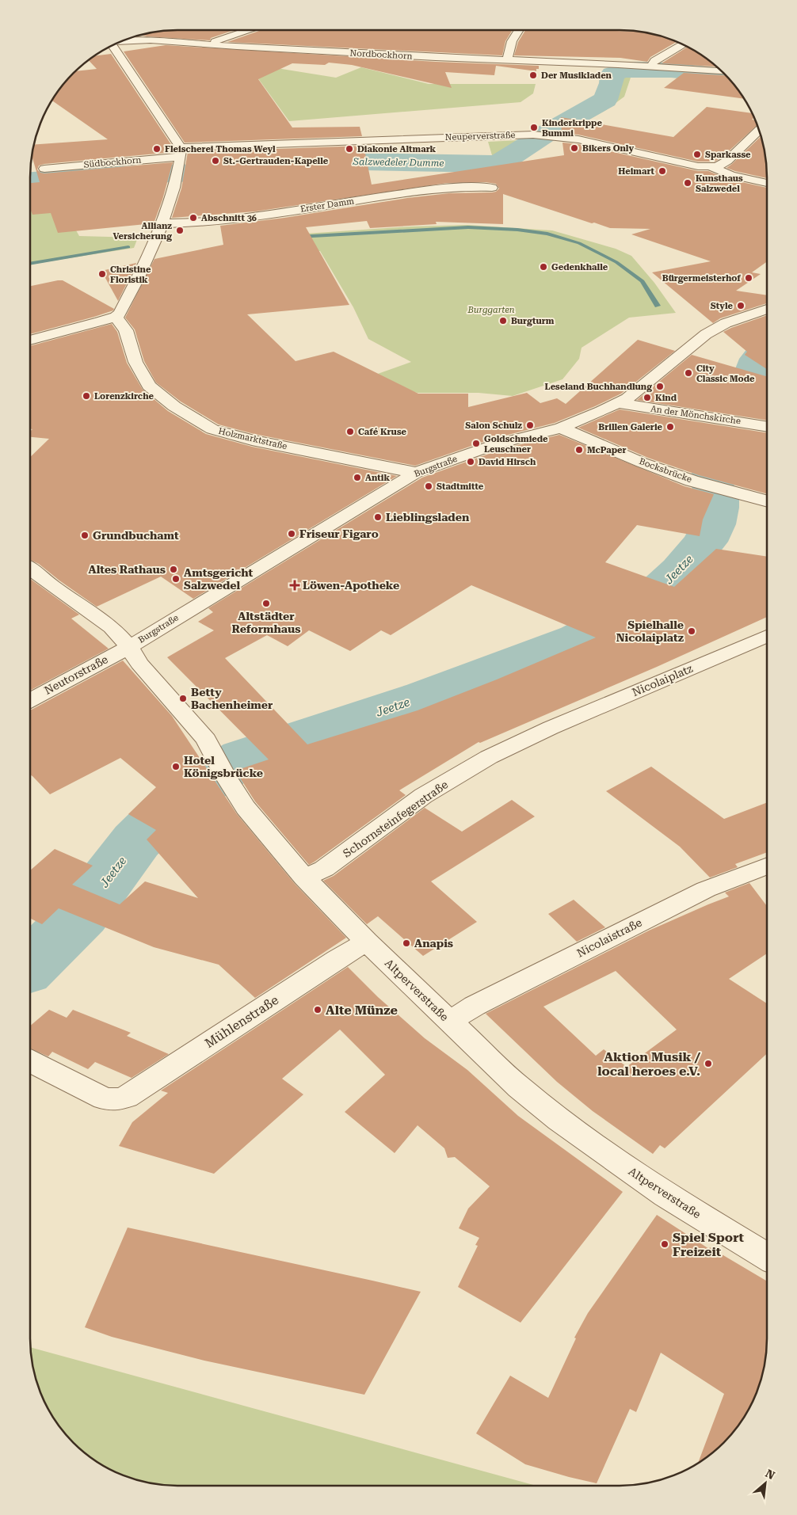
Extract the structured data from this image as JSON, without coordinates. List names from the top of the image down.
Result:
{
  "streets": {
    "street": [
      "Nordbockhorn",
      "Neuperverstraße",
      "Südbockhorn",
      "Erster Damm",
      "An der Mönchskirche",
      "Holzmarktstraße",
      "Burgstraße",
      "Bocksbrücke",
      "Neutorstraße",
      "Nicolaiplatz",
      "Schornsteinfegerstraße",
      "Nicolaistraße",
      "Altperverstraße",
      "Mühlenstraße"
    ]
  },
  "crossings": [
    ["Neuperverstraße", "Südbockhorn"],
    ["An der Mönchskirche", "Burgstraße"],
    ["Holzmarktstraße", "Burgstraße"],
    ["Burgstraße", "Bocksbrücke"],
    ["Burgstraße", "Neutorstraße"],
    ["Burgstraße", "Altperverstraße"],
    ["Neutorstraße", "Altperverstraße"],
    ["Nicolaiplatz", "Schornsteinfegerstraße"],
    ["Schornsteinfegerstraße", "Altperverstraße"],
    ["Nicolaistraße", "Altperverstraße"],
    ["Altperverstraße", "Mühlenstraße"]
  ],
  "water": ["Salzwedeler Dumme", "Jeetze"],
  "parks": ["Burggarten"],
  "places": {
    "other": [
      "Der Musikladen",
      "Kinderkrippe Bummi",
      "Bikers Only",
      "Fleischerei Thomas Weyl",
      "Diakonie Altmark",
      "Sparkasse",
      "St.-Gertrauden-Kapelle",
      "Heimart",
      "Kunsthaus Salzwedel",
      "Abschnitt 36",
      "Allianz Versicherung",
      "Gedenkhalle",
      "Christine Floristik",
      "Bürgermeisterhof",
      "Style",
      "Burgturm",
      "City Classic Mode",
      "Leseland Buchhandlung",
      "Lorenzkirche",
      "Kind",
      "Salon Schulz",
      "Brillen Galerie",
      "Café Kruse",
      "Goldschmiede Leuschner",
      "McPaper",
      "David Hirsch",
      "Antik",
      "Stadtmitte",
      "Lieblingsladen",
      "Friseur Figaro",
      "Grundbuchamt",
      "Altes Rathaus",
      "Amtsgericht Salzwedel",
      "Altstädter Reformhaus",
      "Spielhalle Nicolaiplatz",
      "Betty Bachenheimer",
      "Hotel Königsbrücke",
      "Anapis",
      "Alte Münze",
      "Aktion Musik / local heroes e.V.",
      "Spiel Sport Freizeit"
    ],
    "health": ["Löwen-Apotheke"]
  },
  "north": "top right"
}
